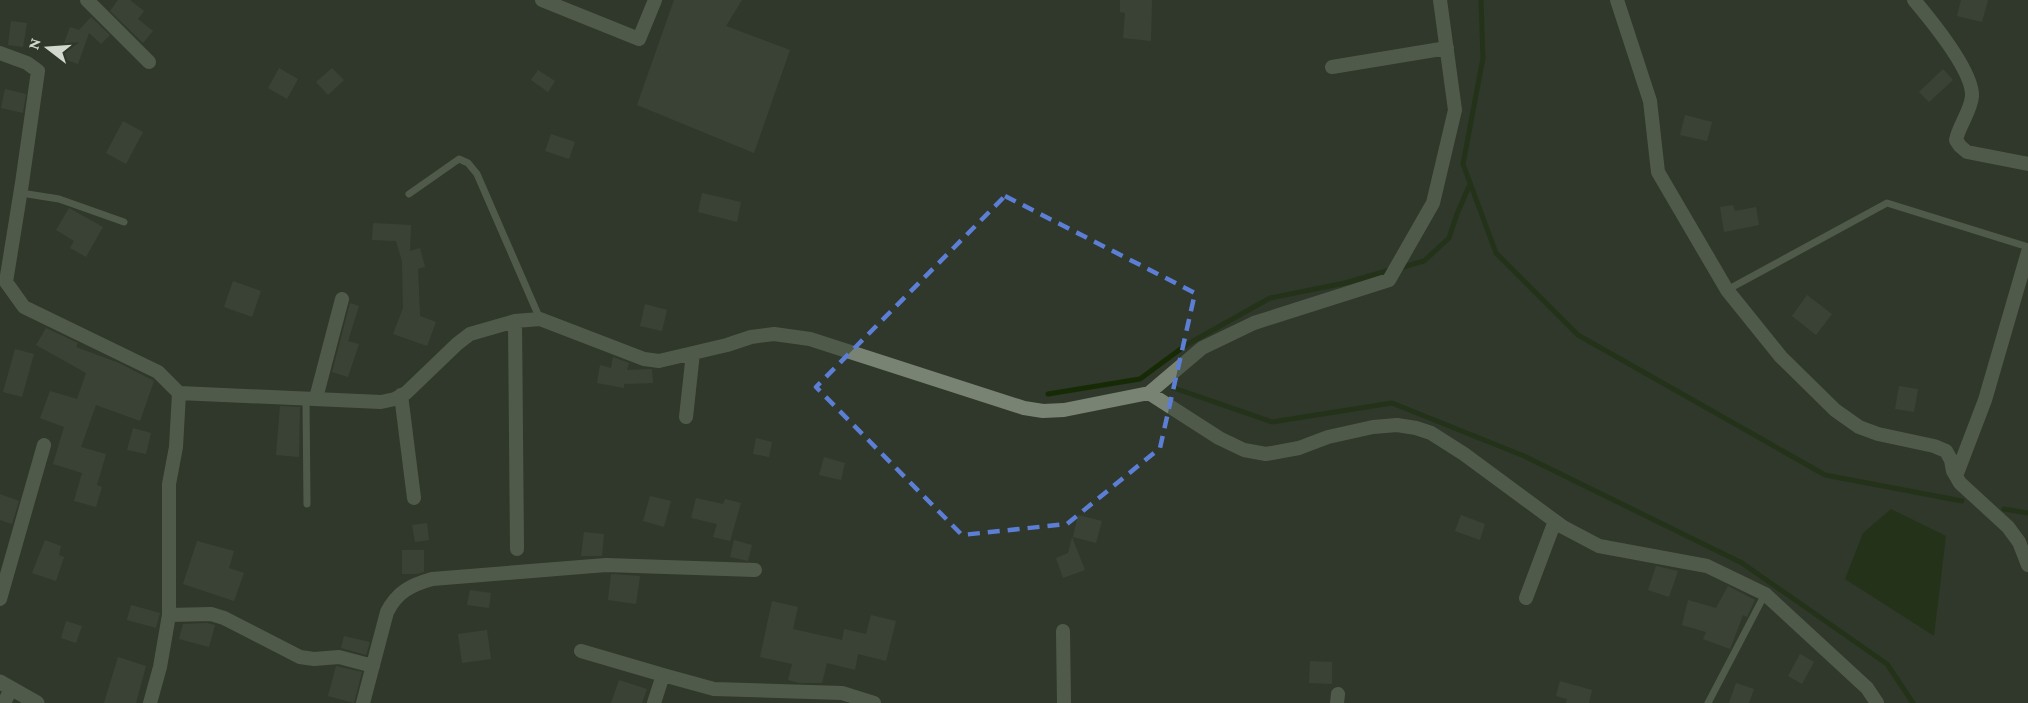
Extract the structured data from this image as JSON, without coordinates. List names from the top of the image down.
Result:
{
  "north": "left"
}
